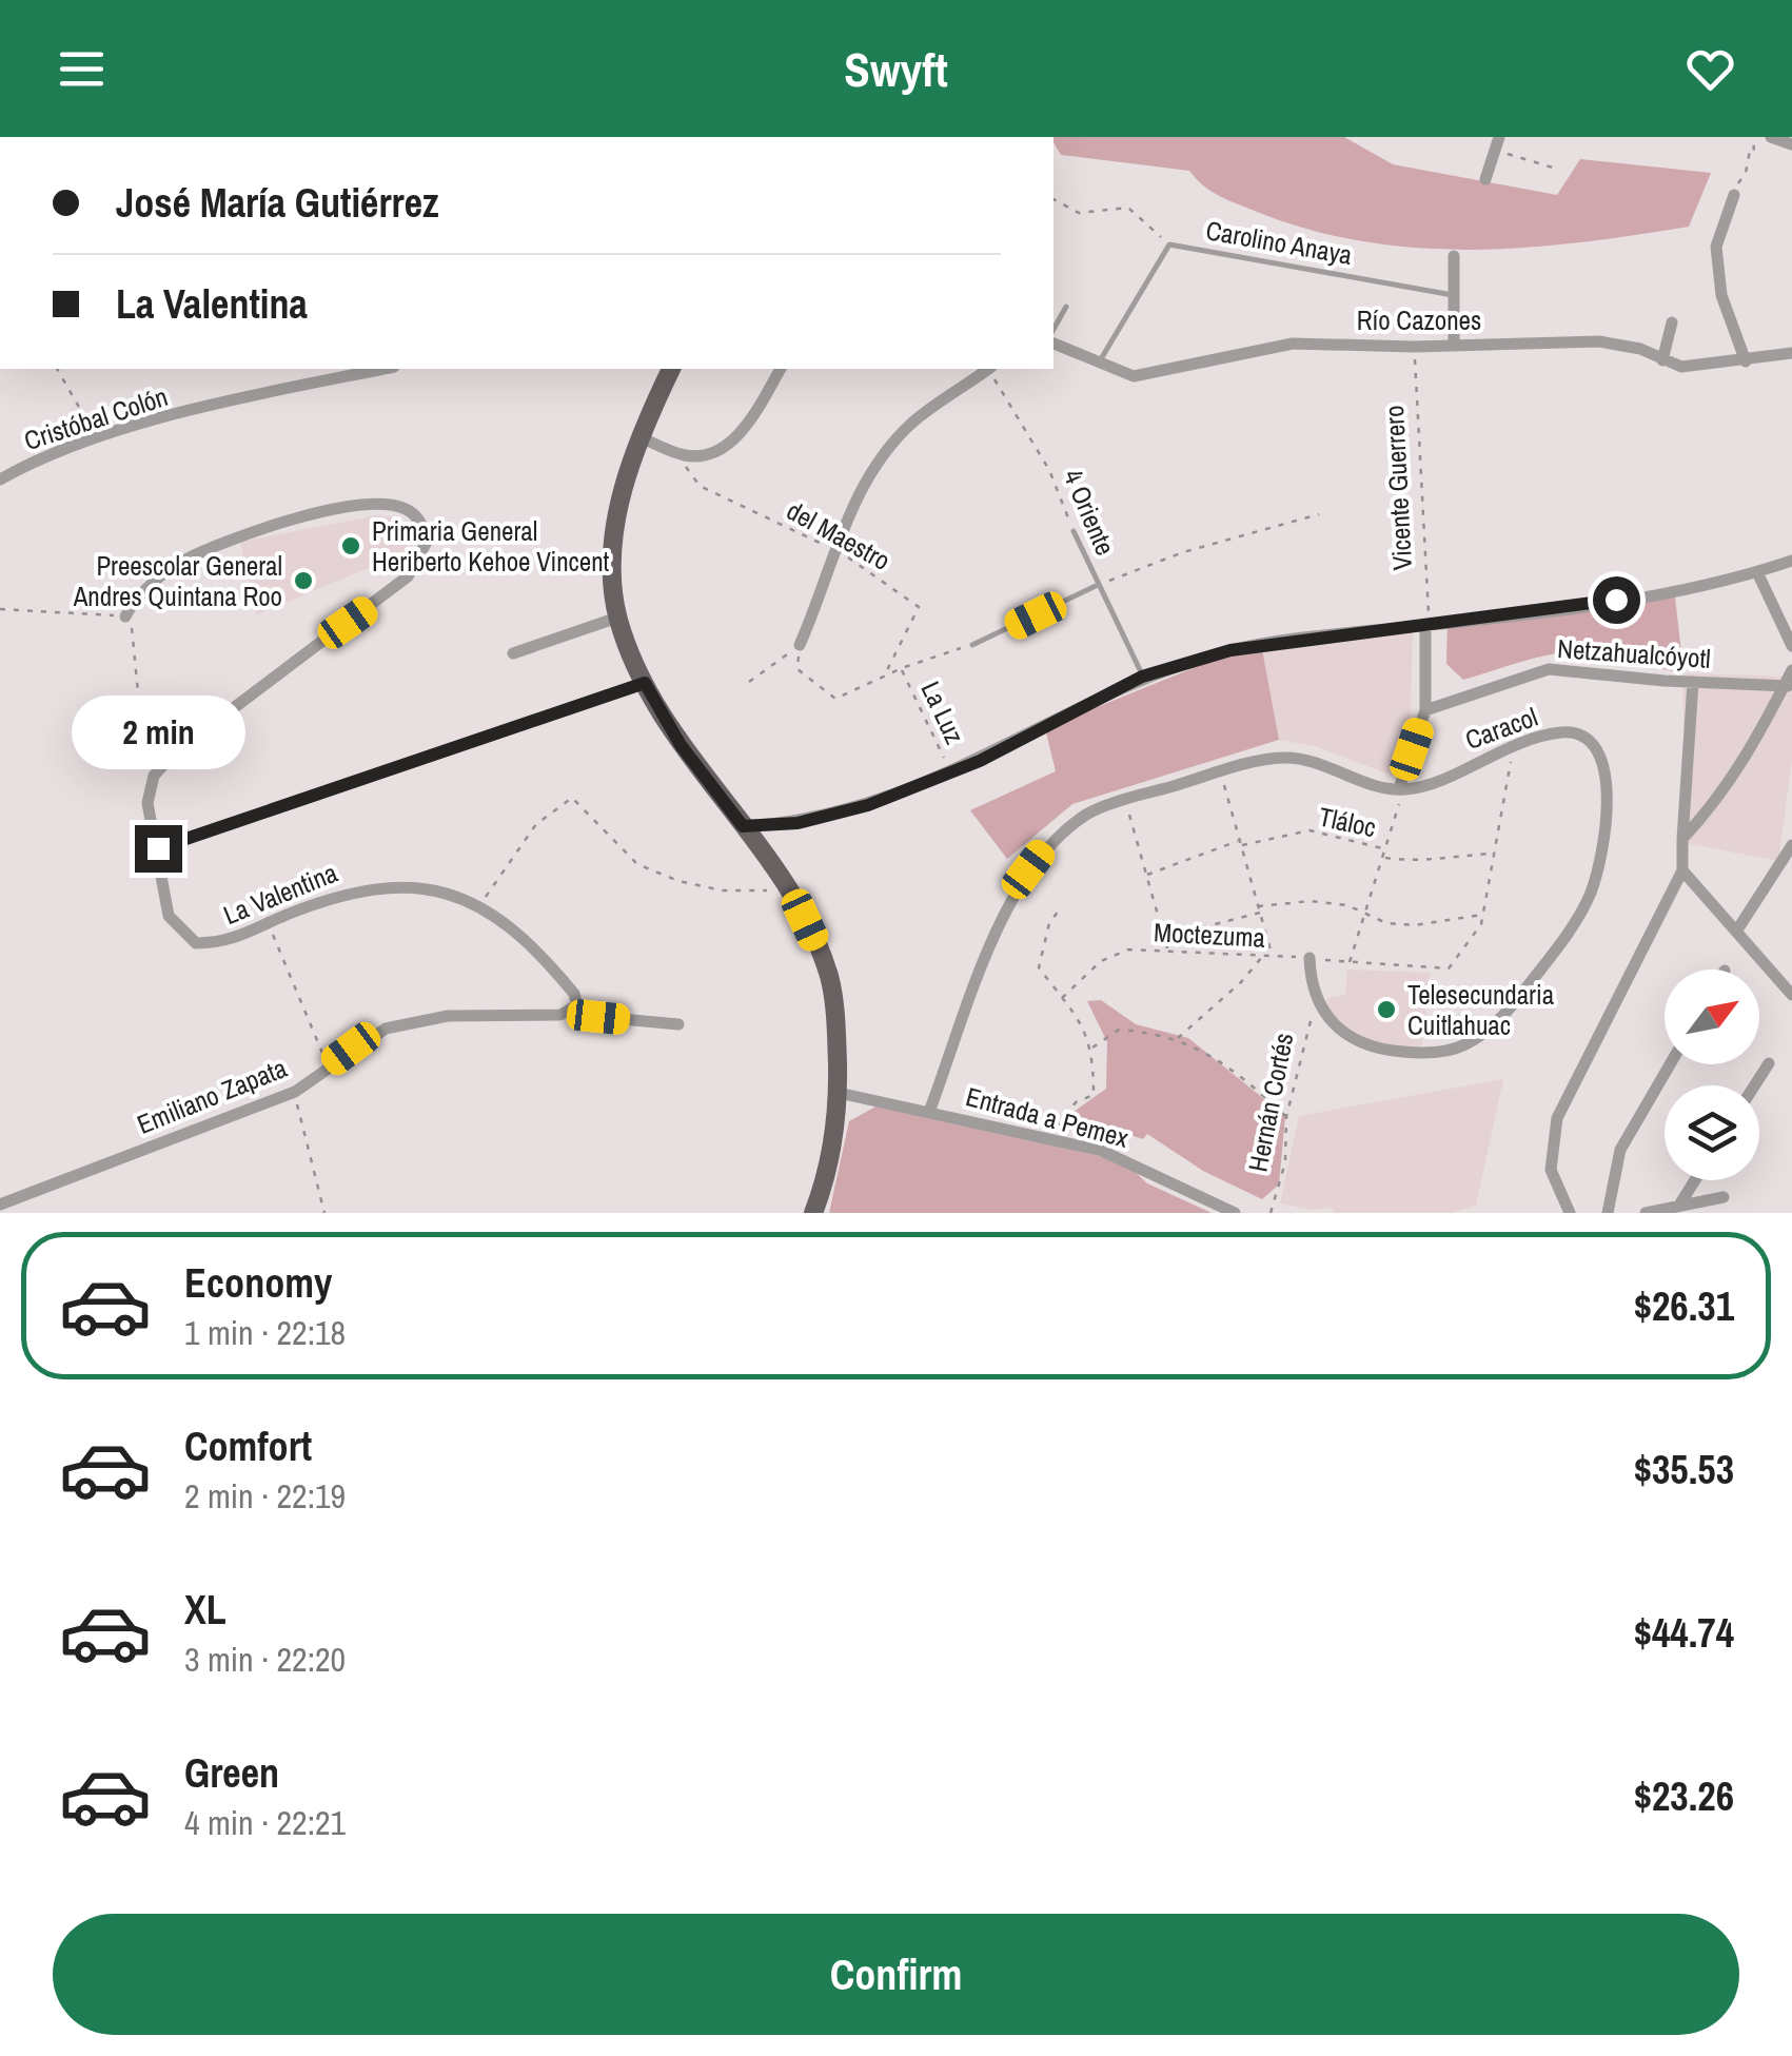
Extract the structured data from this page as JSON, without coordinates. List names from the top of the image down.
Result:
{
  "streets": {
    "street": [
      "Río Cazones",
      "Cristóbal Colón",
      "Netzahualcóyotl",
      "Caracol",
      "La Valentina",
      "Emiliano Zapata",
      "Entrada a Pemex"
    ],
    "lane": ["Carolino Anaya", "4 Oriente"],
    "path": [
      "Vicente Guerrero",
      "del Maestro",
      "La Luz",
      "Tláloc",
      "Moctezuma",
      "Hernán Cortés"
    ]
  },
  "crossings": [
    ["Río Cazones", "Vicente Guerrero"],
    ["Caracol", "Hernán Cortés"],
    ["La Valentina", "Emiliano Zapata"]
  ],
  "places": ["Primaria General Heriberto Kehoe Vincent", "Preescolar General Andres Quintana Roo", "Telesecundaria Cuitlahuac"],
  "north": "top right",
  "page": {
    "header": "Swyft",
    "banner": ["José María Gutiérrez", "La Valentina"],
    "bubble": "2 min",
    "list": [
      {
        "name": "Economy",
        "note": "1 min · 22:18",
        "value": "$26.31"
      },
      {
        "name": "Comfort",
        "note": "2 min · 22:19",
        "value": "$35.53"
      },
      {
        "name": "XL",
        "note": "3 min · 22:20",
        "value": "$44.74"
      },
      {
        "name": "Green",
        "note": "4 min · 22:21",
        "value": "$23.26"
      }
    ],
    "buttons": "Confirm"
  }
}
